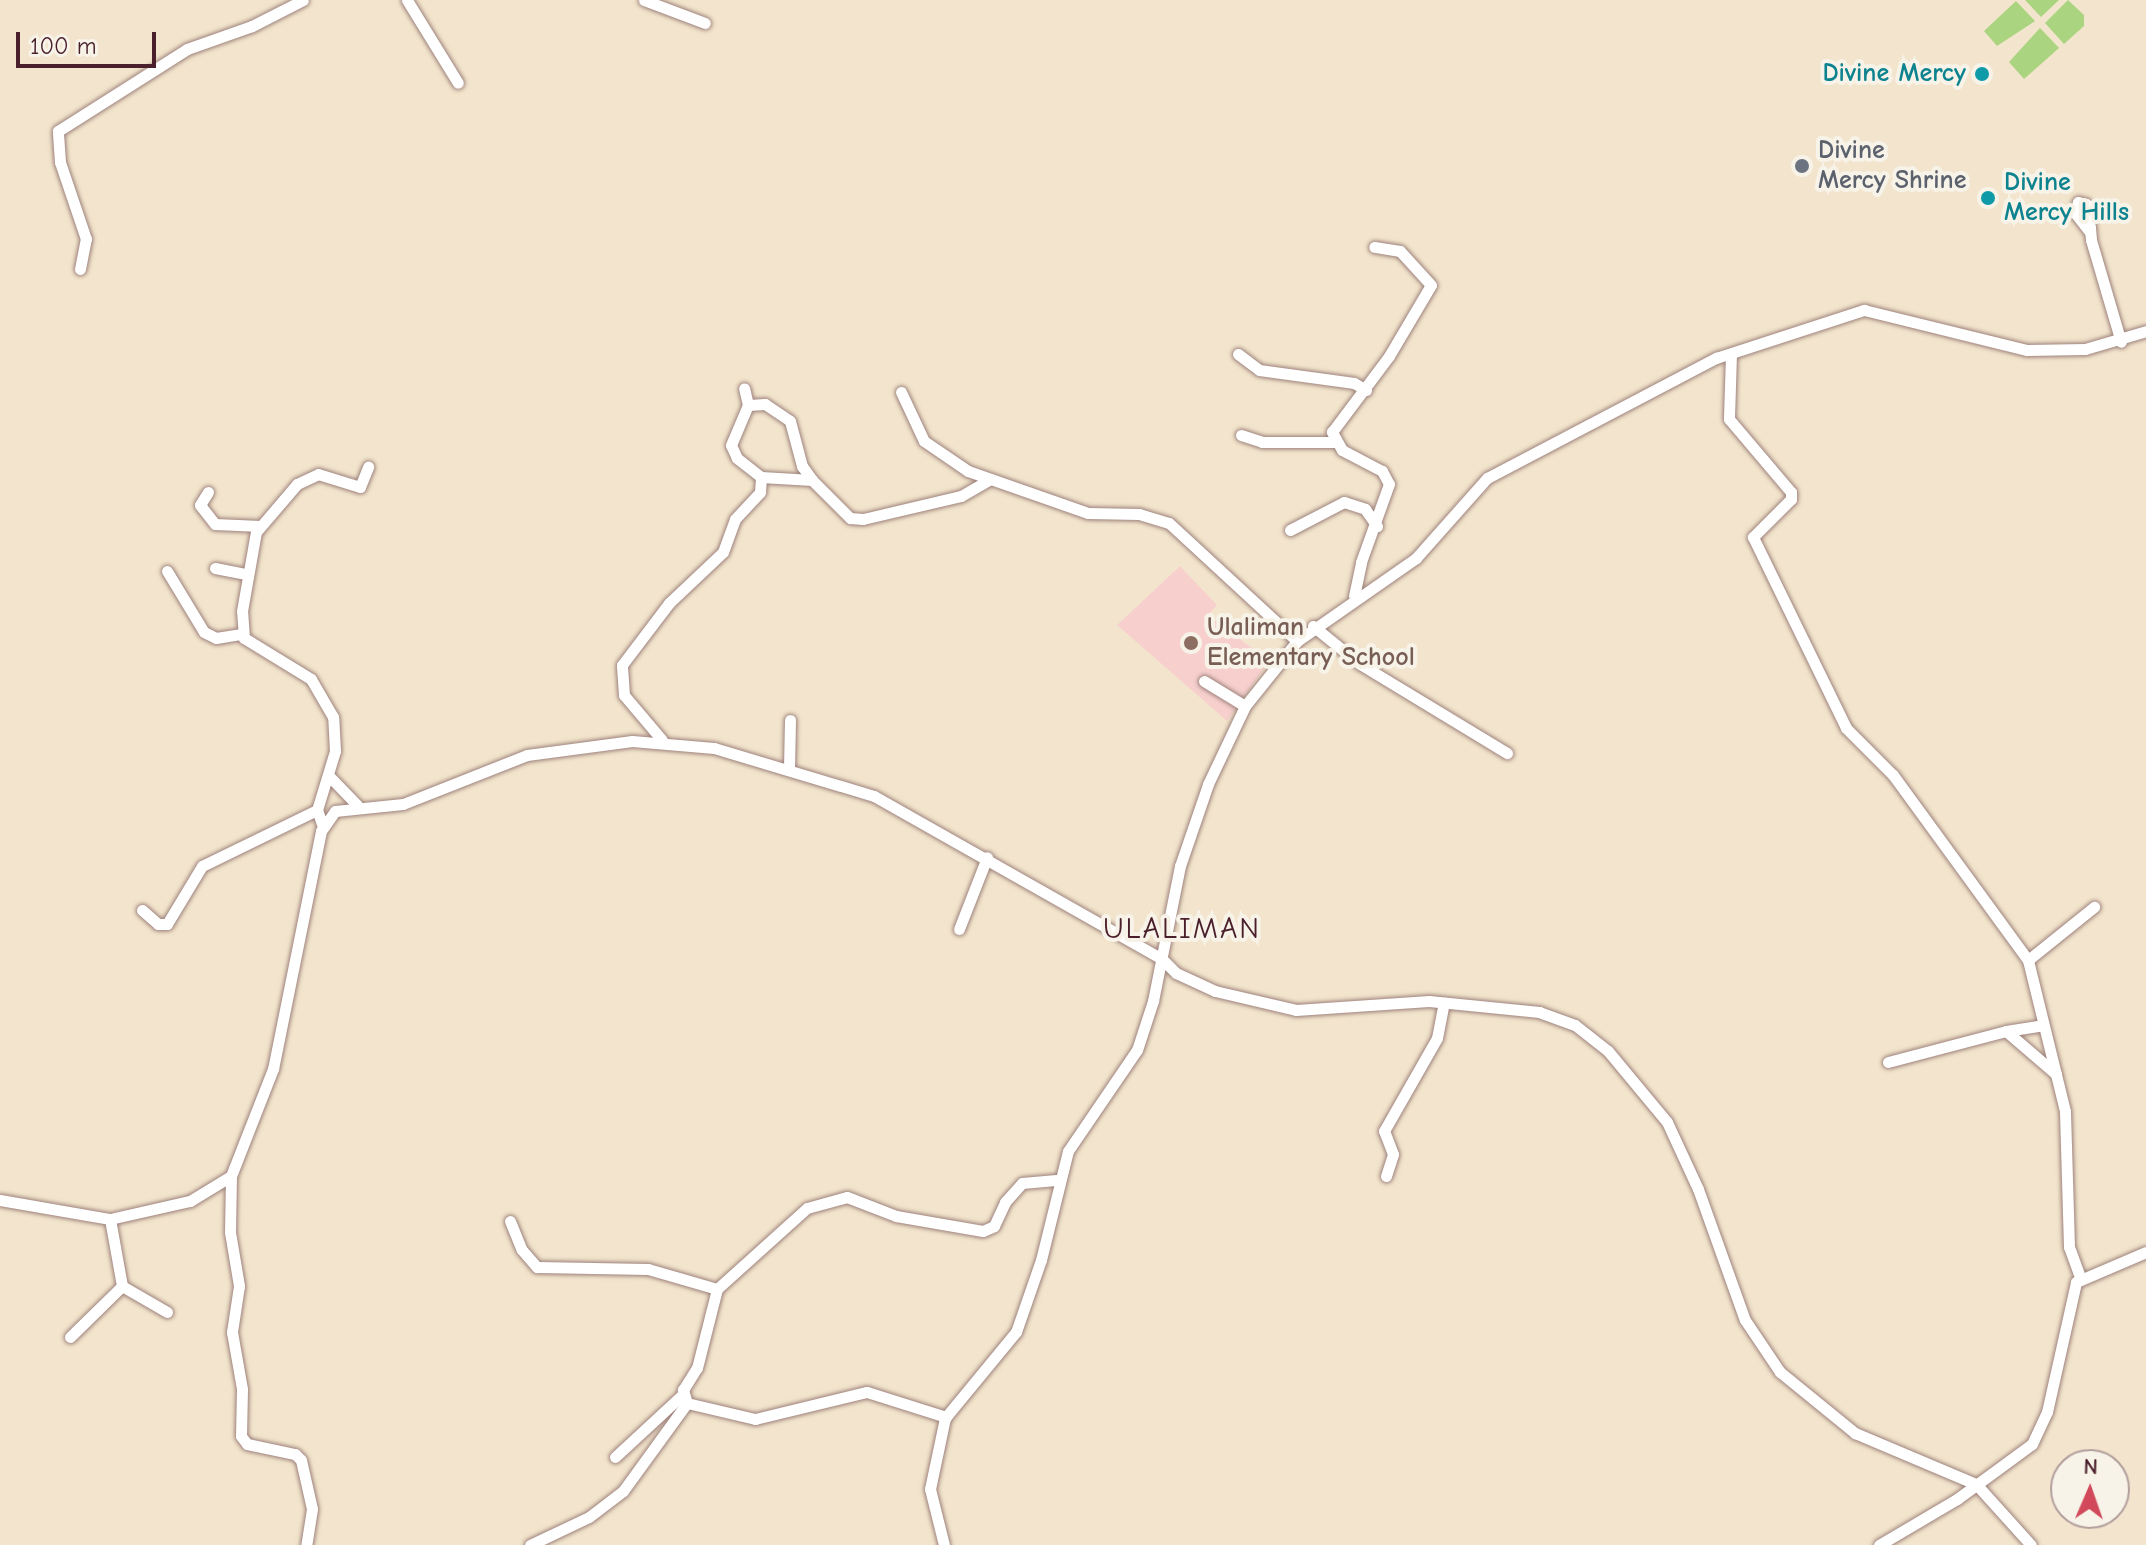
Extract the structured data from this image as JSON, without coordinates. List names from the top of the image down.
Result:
{
  "districts": ["ULALIMAN"],
  "places": [
    "Divine Mercy",
    "Divine Mercy Shrine",
    "Divine Mercy Hills",
    "Ulaliman Elementary School"
  ],
  "scale_bar": "100 m",
  "north": "top"
}
